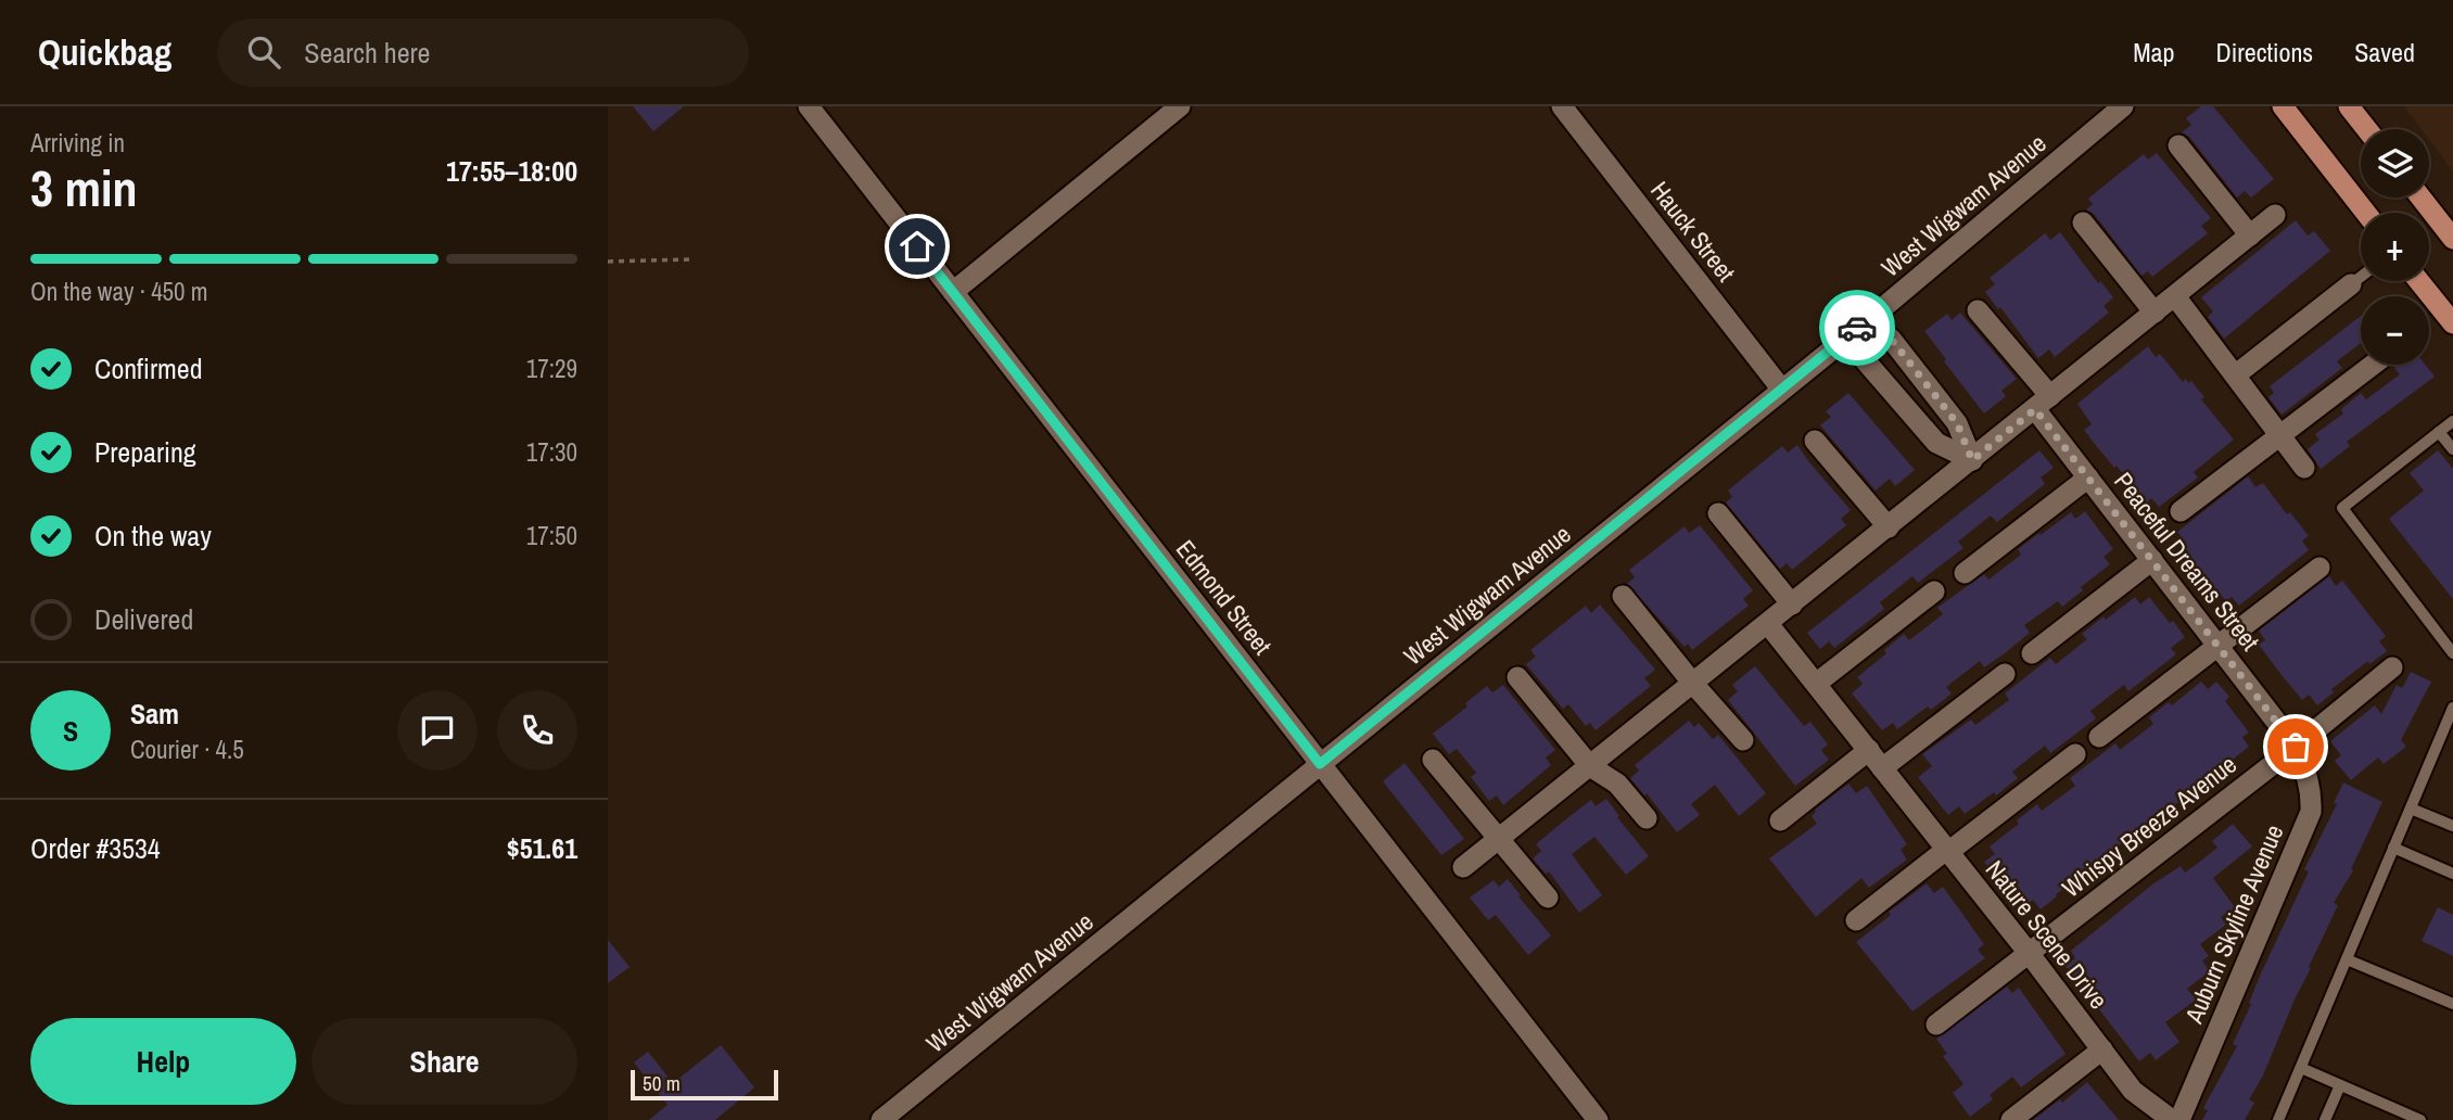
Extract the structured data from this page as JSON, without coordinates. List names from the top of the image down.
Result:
{
  "streets": {
    "street": [
      "West Wigwam Avenue",
      "Hauck Street",
      "Peaceful Dreams Street",
      "Edmond Street",
      "Whispy Breeze Avenue",
      "Auburn Skyline Avenue",
      "Nature Scene Drive"
    ]
  },
  "crossings": [
    ["West Wigwam Avenue", "Hauck Street"],
    ["West Wigwam Avenue", "Edmond Street"],
    ["Peaceful Dreams Street", "Whispy Breeze Avenue"],
    ["Peaceful Dreams Street", "Auburn Skyline Avenue"],
    ["Whispy Breeze Avenue", "Auburn Skyline Avenue"],
    ["Whispy Breeze Avenue", "Nature Scene Drive"]
  ],
  "scale_bar": "50 m",
  "page": {
    "header": "Quickbag",
    "search": "Search here",
    "nav": ["Map", "Directions", "Saved"],
    "heading": ["3 min", "Arriving in", "17:55–18:00"],
    "panel": [
      "Sam",
      "Courier · 4.5",
      "Order #3534",
      "$51.61"
    ],
    "map_buttons": ["+", "−"],
    "bar": "On the way · 450 m",
    "list": [
      ["Confirmed", "17:29"],
      ["Preparing", "17:30"],
      ["On the way", "17:50"],
      "Delivered"
    ],
    "round": "S",
    "buttons": ["Help", "Share"],
    "scale": "50 m"
  }
}
